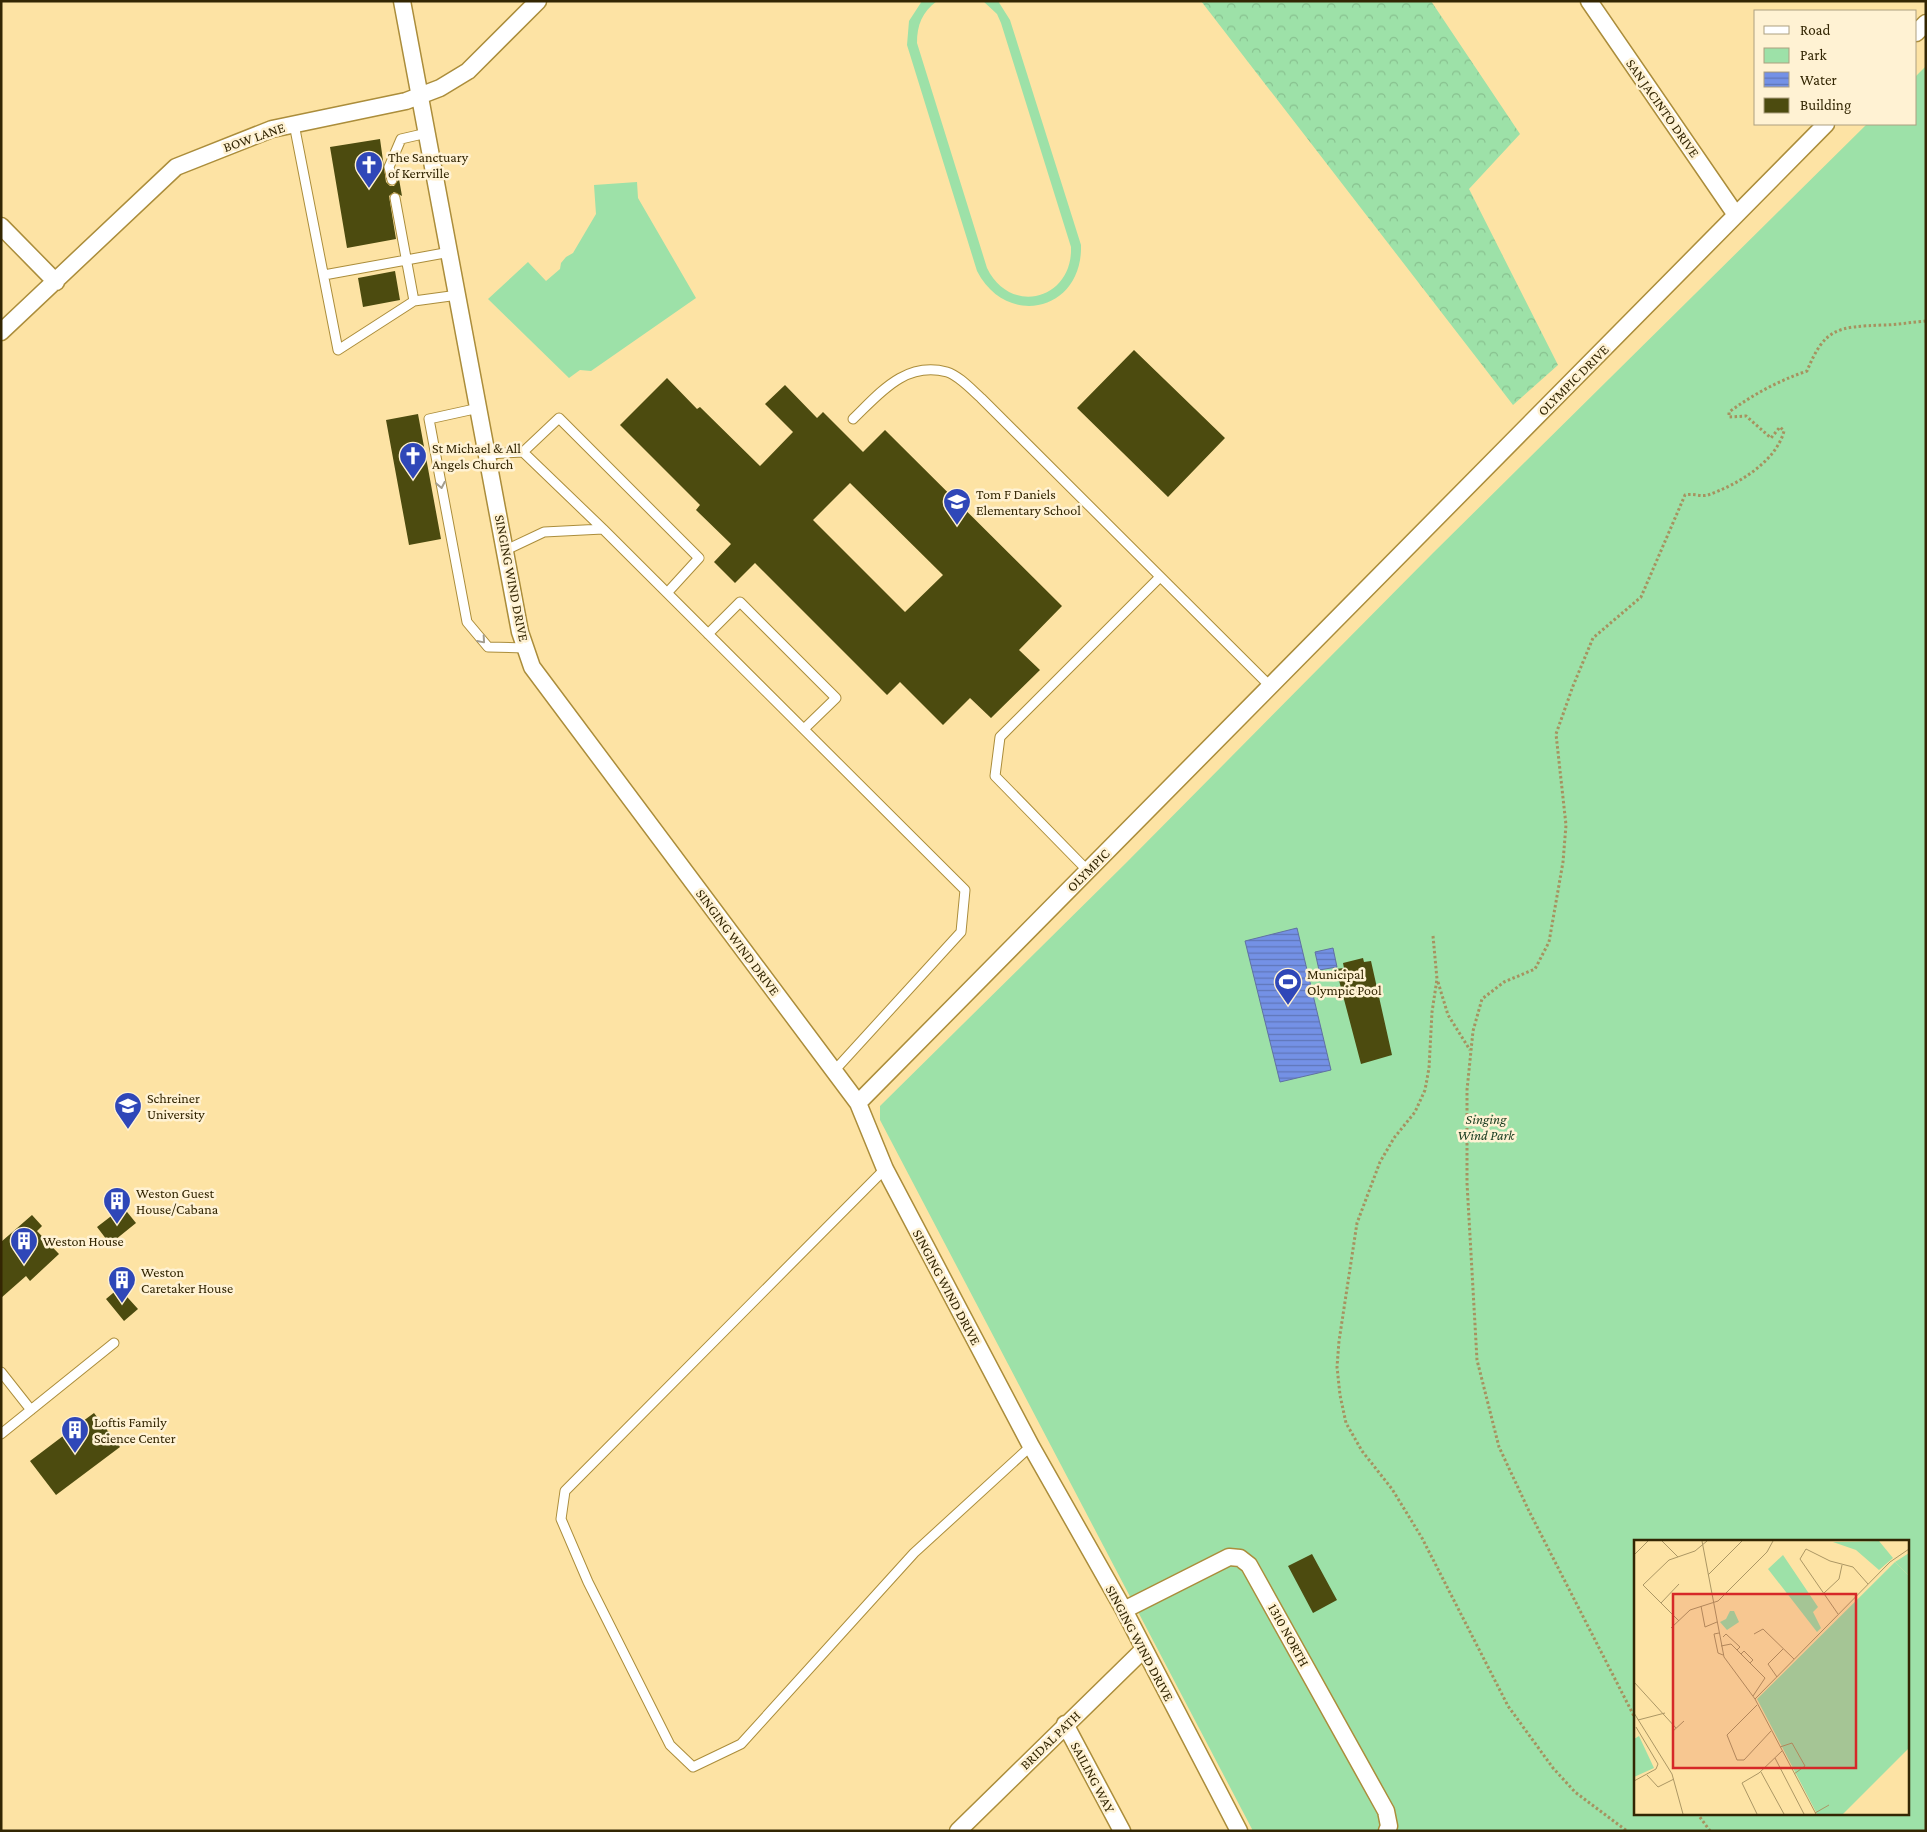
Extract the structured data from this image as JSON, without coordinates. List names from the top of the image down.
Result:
{
  "streets": {
    "street": [
      "SAN JACINTO DRIVE",
      "BOW LANE",
      "OLYMPIC DRIVE",
      "SINGING WIND DRIVE",
      "OLYMPIC",
      "1310 NORTH",
      "BRIDAL PATH",
      "SAILING WAY"
    ]
  },
  "crossings": [
    ["SAN JACINTO DRIVE", "OLYMPIC DRIVE"],
    ["BOW LANE", "SINGING WIND DRIVE"],
    ["OLYMPIC DRIVE", "OLYMPIC"],
    ["SINGING WIND DRIVE", "OLYMPIC"],
    ["SINGING WIND DRIVE", "1310 NORTH"],
    ["SINGING WIND DRIVE", "BRIDAL PATH"],
    ["BRIDAL PATH", "SAILING WAY"]
  ],
  "parks": ["Singing Wind Park"],
  "places": {
    "church": ["The Sanctuary of Kerrville", "St Michael & All Angels Church"],
    "school or university": ["Tom F Daniels Elementary School", "Schreiner University"],
    "sports": ["Municipal Olympic Pool"],
    "building": [
      "Weston Guest House/Cabana",
      "Weston House",
      "Weston Caretaker House",
      "Loftis Family Science Center"
    ]
  },
  "legend": [
    "Road",
    "Park",
    "Water",
    "Building"
  ]
}
